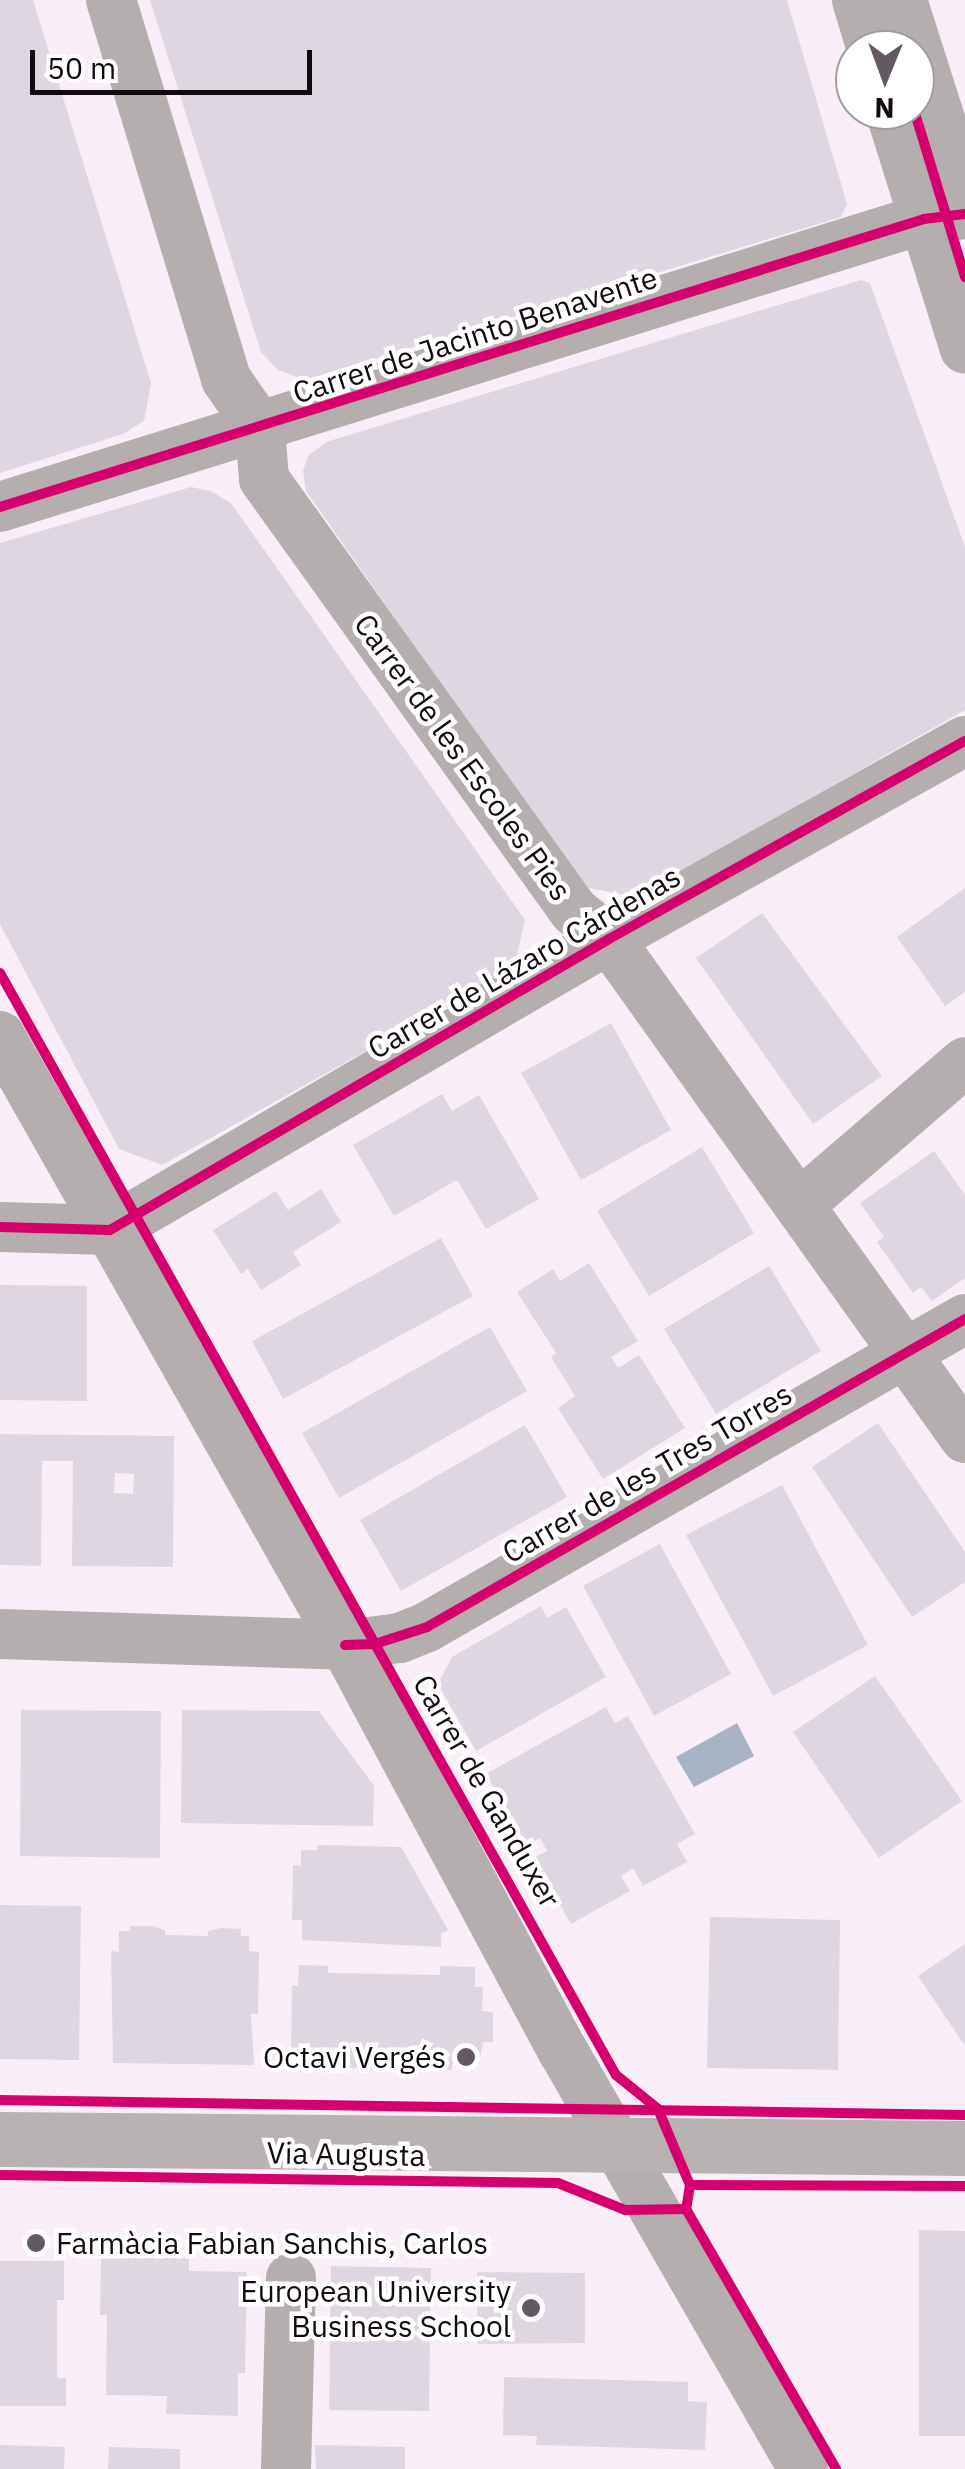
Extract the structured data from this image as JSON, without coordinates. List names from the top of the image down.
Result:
{
  "streets": {
    "main road": ["Via Augusta"],
    "street": [
      "Carrer de Jacinto Benavente",
      "Carrer de les Escoles Pies",
      "Carrer de Lázaro Cárdenas",
      "Carrer de les Tres Torres",
      "Carrer de Ganduxer"
    ]
  },
  "crossings": [
    ["Carrer de Jacinto Benavente", "Carrer de les Escoles Pies"],
    ["Carrer de les Escoles Pies", "Carrer de Lázaro Cárdenas"],
    ["Carrer de les Escoles Pies", "Carrer de les Tres Torres"],
    ["Carrer de Lázaro Cárdenas", "Carrer de Ganduxer"],
    ["Carrer de les Tres Torres", "Carrer de Ganduxer"],
    ["Carrer de Ganduxer", "Via Augusta"]
  ],
  "places": ["Octavi Vergés", "Farmàcia Fabian Sanchis, Carlos", "European University Business School"],
  "scale_bar": "50 m",
  "north": "bottom"
}
